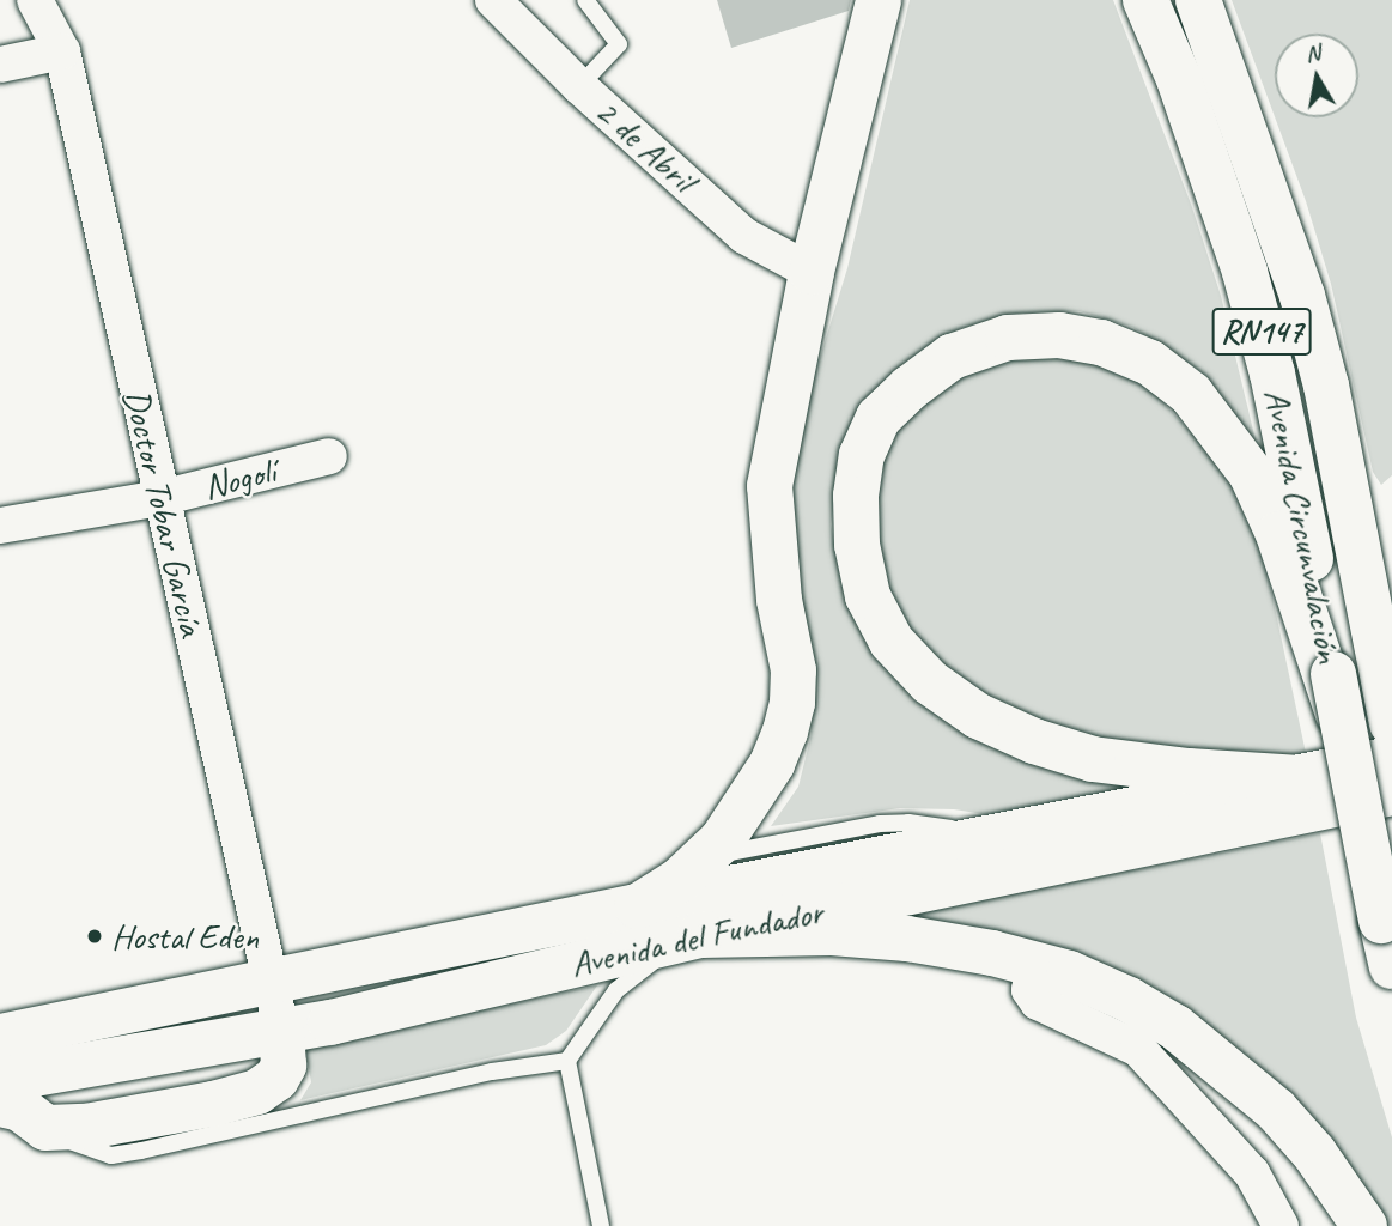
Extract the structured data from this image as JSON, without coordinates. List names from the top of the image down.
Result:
{
  "streets": {
    "main road": ["RN147", "Avenida Circunvalación", "Avenida del Fundador"],
    "street": ["2 de Abril", "Nogolí", "Doctor Tobar García"]
  },
  "crossings": [
    ["Nogolí", "Doctor Tobar García"],
    ["Doctor Tobar García", "Avenida del Fundador"]
  ],
  "places": ["Hostal Eden"],
  "north": "top"
}
